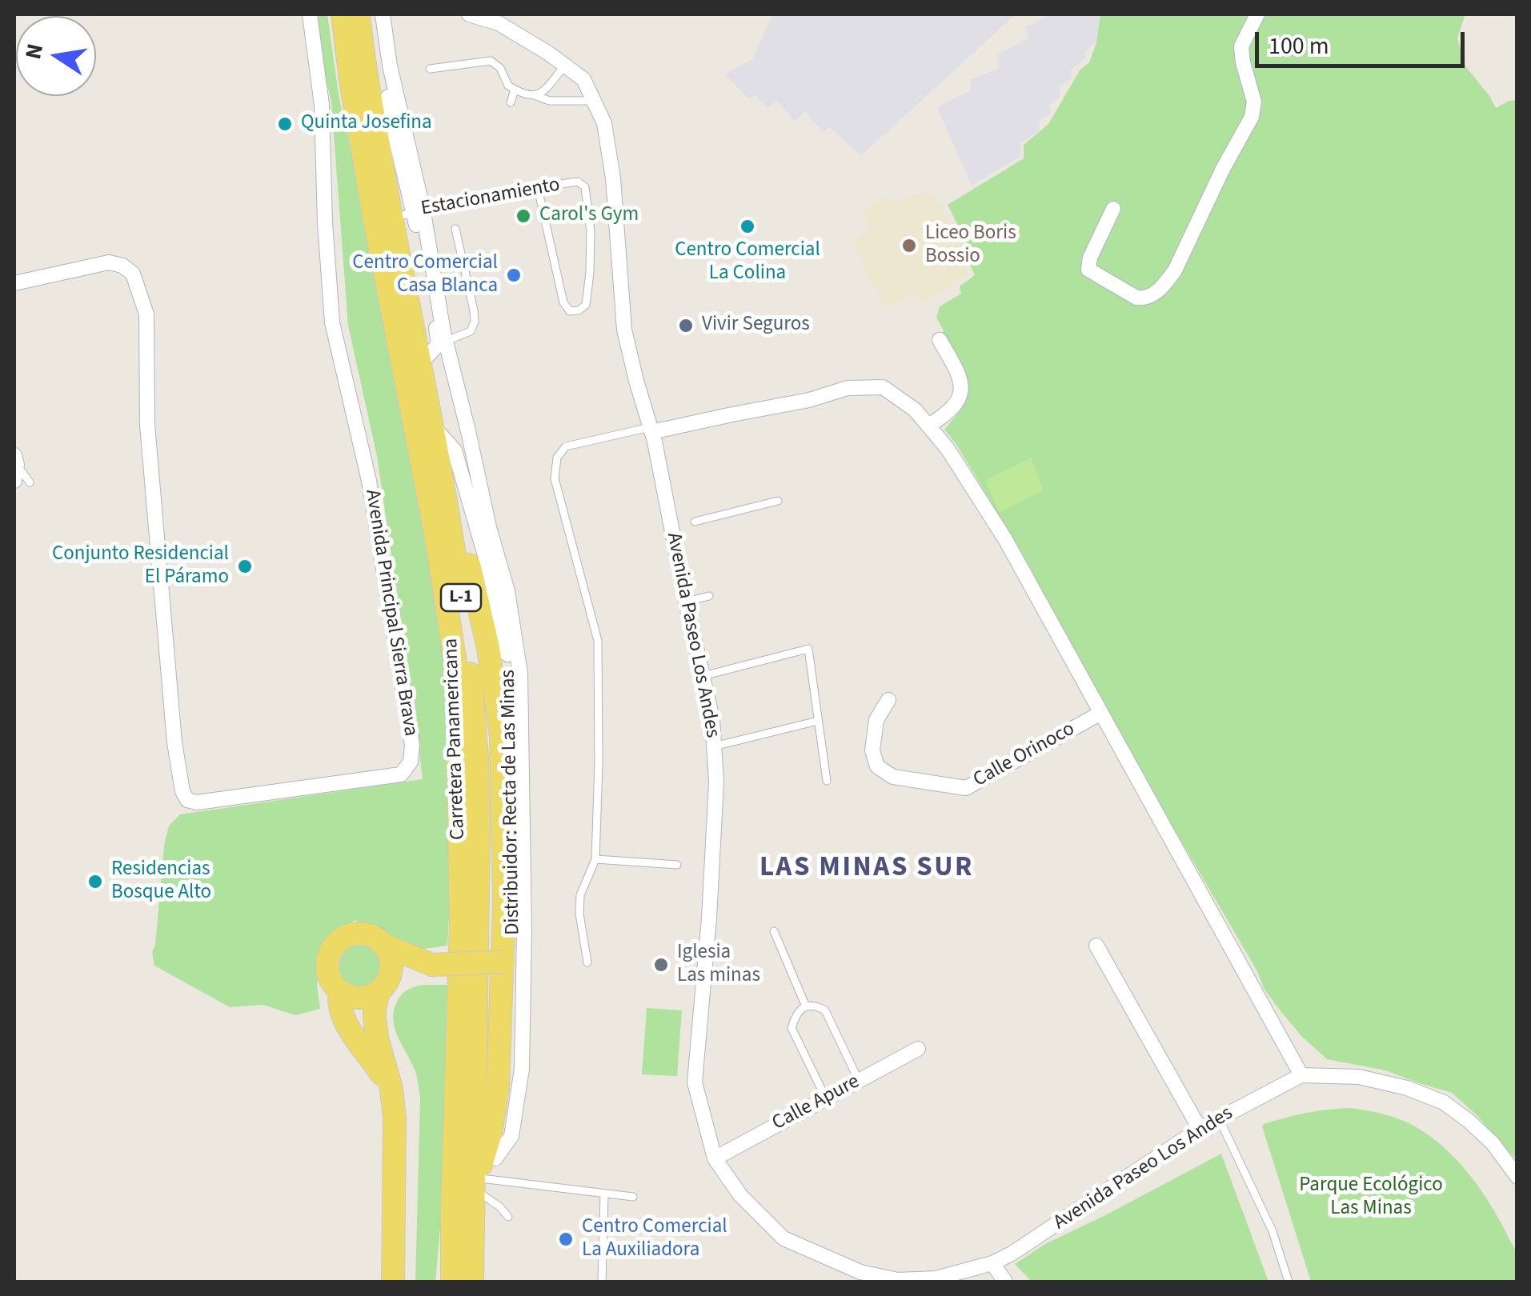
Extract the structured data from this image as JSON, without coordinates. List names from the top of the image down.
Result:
{
  "streets": {
    "main road": ["L-1", "Carretera Panamericana"],
    "street": [
      "Avenida Principal Sierra Brava",
      "Avenida Paseo Los Andes",
      "Calle Orinoco",
      "Distribuidor: Recta de Las Minas",
      "Calle Apure"
    ],
    "lane": ["Estacionamiento"]
  },
  "crossings": [
    ["Estacionamiento", "Carretera Panamericana"],
    ["L-1", "Carretera Panamericana"],
    ["L-1", "Distribuidor: Recta de Las Minas"],
    ["Avenida Paseo Los Andes", "Calle Apure"],
    ["Carretera Panamericana", "Distribuidor: Recta de Las Minas"]
  ],
  "districts": ["LAS MINAS SUR"],
  "parks": ["Parque Ecológico Las Minas"],
  "places": [
    "Quinta Josefina",
    "Carol's Gym",
    "Centro Comercial La Colina",
    "Liceo Boris Bossio",
    "Centro Comercial Casa Blanca",
    "Vivir Seguros",
    "Conjunto Residencial El Páramo",
    "Residencias Bosque Alto",
    "Iglesia Las minas",
    "Centro Comercial La Auxiliadora"
  ],
  "scale_bar": "100 m",
  "north": "left"
}
